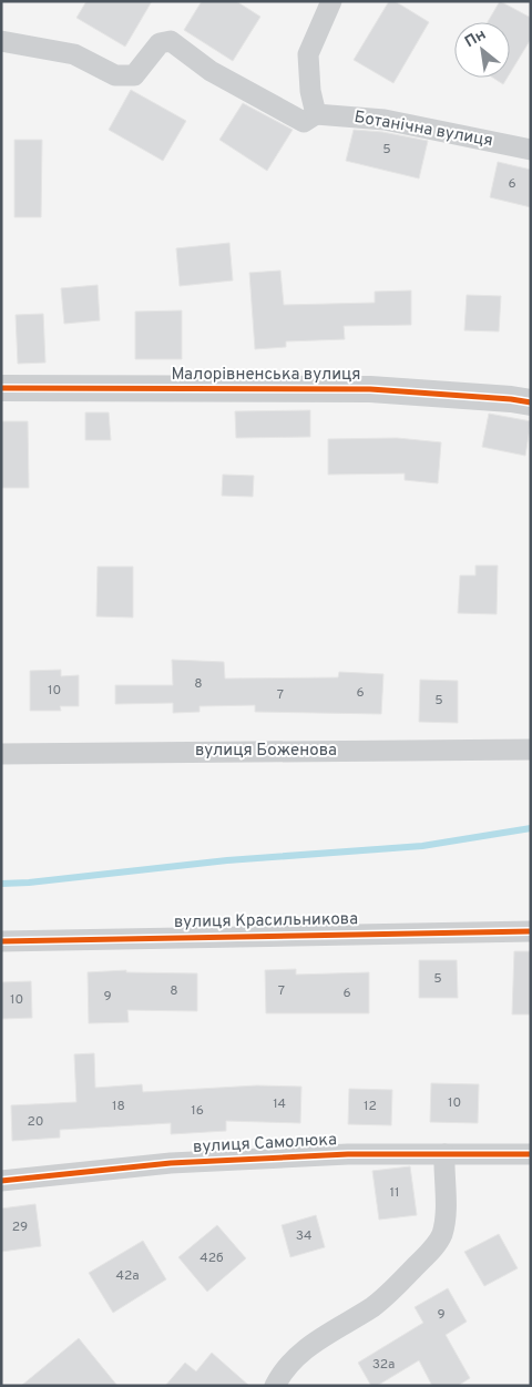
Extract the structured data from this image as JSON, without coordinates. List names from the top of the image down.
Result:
{
  "streets": {
    "street": [
      "Ботанічна вулиця",
      "Малорівненська вулиця",
      "вулиця Боженова",
      "вулиця Красильникова",
      "вулиця Самолюка"
    ]
  },
  "house_numbers": [
    "5",
    "6",
    "8",
    "10",
    "6",
    "7",
    "5",
    "5",
    "8",
    "7",
    "6",
    "9",
    "10",
    "10",
    "14",
    "18",
    "12",
    "16",
    "20",
    "11",
    "29",
    "34",
    "42б",
    "42а",
    "9",
    "32а"
  ],
  "north": "top left"
}
